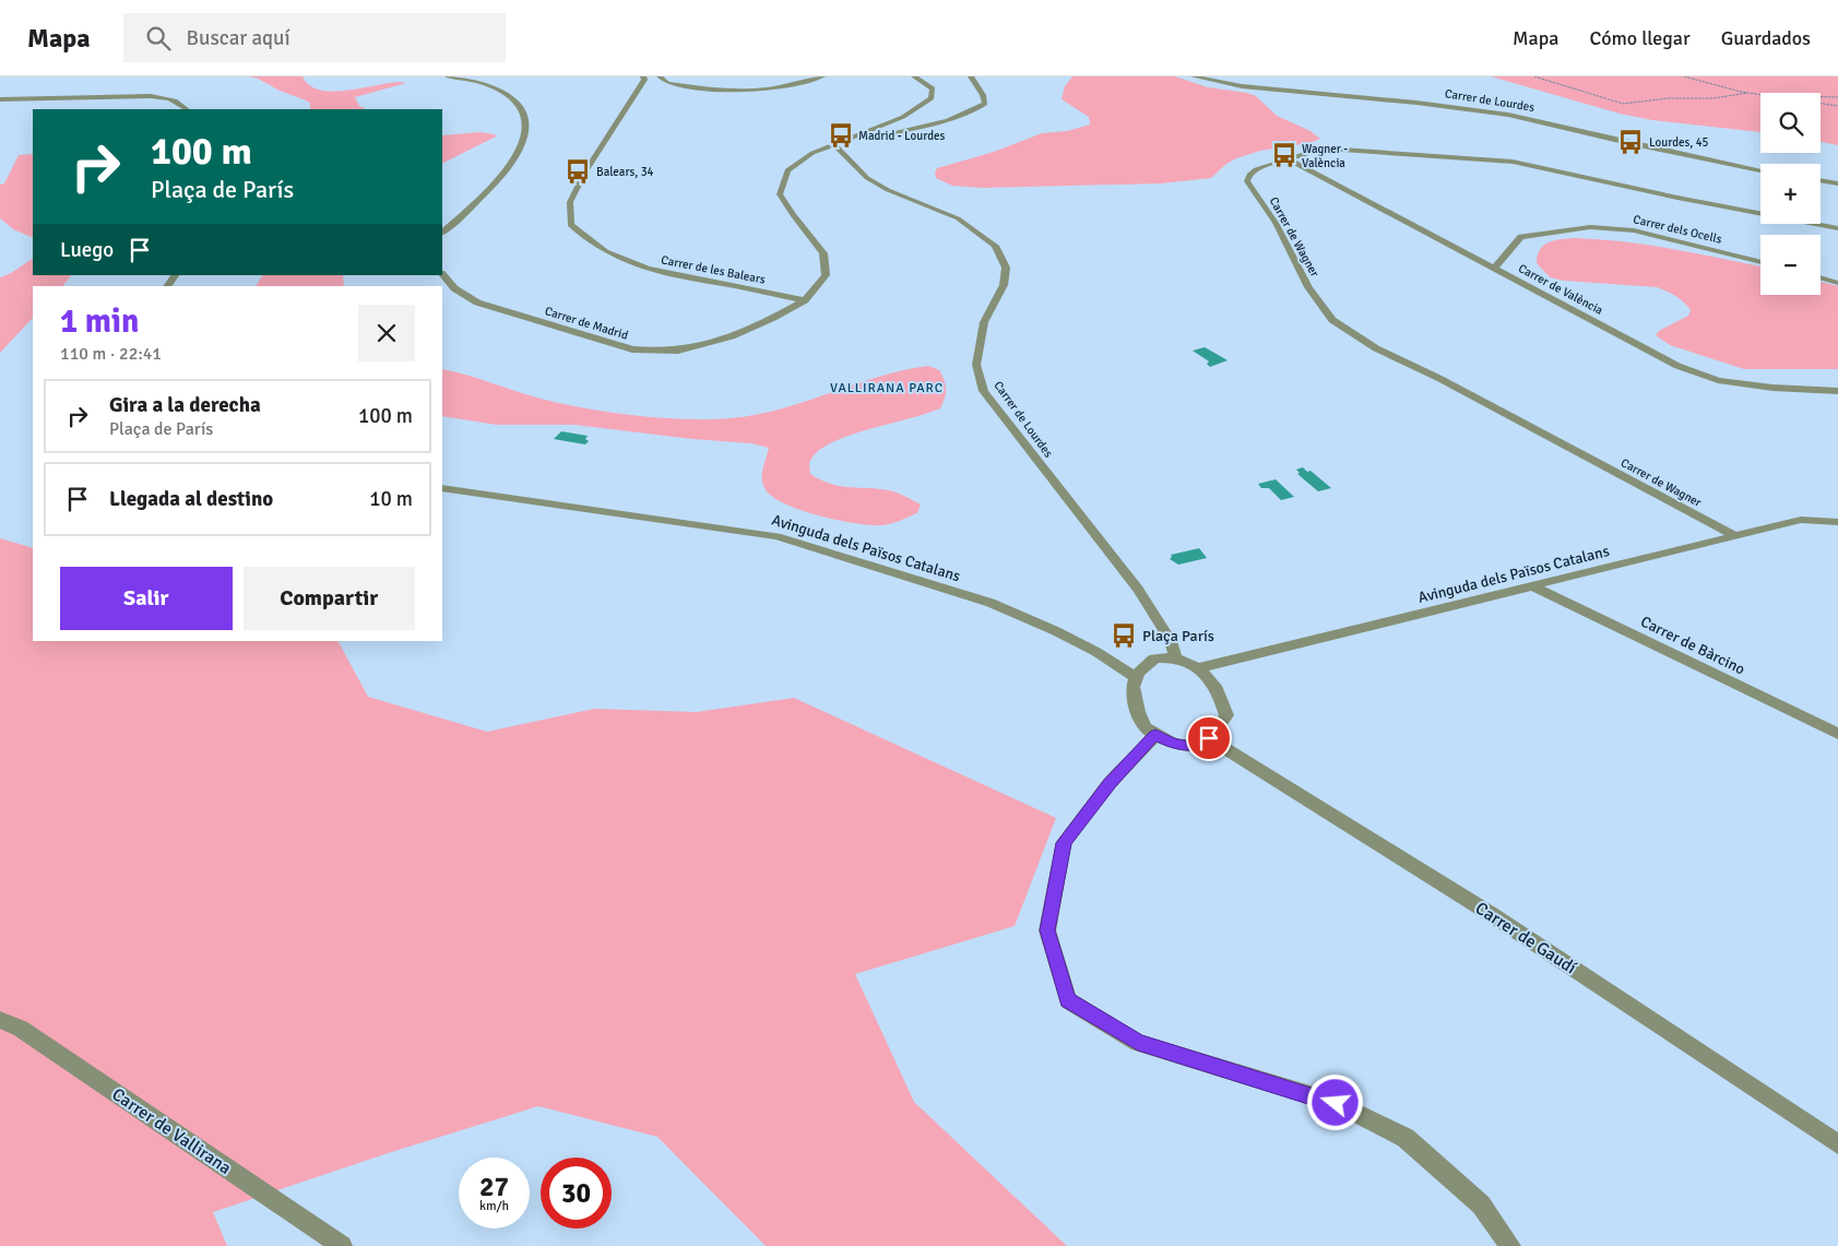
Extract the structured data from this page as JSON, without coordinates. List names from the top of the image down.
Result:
{
  "streets": {
    "street": [
      "Carrer de Lourdes",
      "Carrer dels Ocells",
      "Carrer de Wagner",
      "Carrer de les Balears",
      "Carrer de València",
      "Carrer de Madrid",
      "Avinguda dels Països Catalans",
      "Carrer de Bàrcino",
      "Carrer de Gaudí",
      "Carrer de Vallirana"
    ]
  },
  "crossings": [
    ["Carrer de Lourdes", "Carrer de Madrid"],
    ["Carrer de Lourdes", "Avinguda dels Països Catalans"],
    ["Carrer de Lourdes", "Carrer de Gaudí"],
    ["Carrer dels Ocells", "Carrer de València"],
    ["Carrer de Wagner", "Carrer de València"],
    ["Carrer de Wagner", "Avinguda dels Països Catalans"],
    ["Carrer de les Balears", "Carrer de Madrid"],
    ["Avinguda dels Països Catalans", "Carrer de Bàrcino"],
    ["Avinguda dels Països Catalans", "Carrer de Gaudí"]
  ],
  "districts": ["VALLIRANA PARC"],
  "places": {
    "bus stop": [
      "Madrid - Lourdes",
      "Lourdes, 45",
      "Wagner - València",
      "Balears, 34",
      "Plaça París"
    ]
  },
  "page": {
    "header": "Mapa",
    "search": "Buscar aquí",
    "nav": ["Mapa", "Cómo llegar", "Guardados"],
    "map_buttons": ["+", "−"],
    "turn": ["100 m", "Plaça de París"],
    "then": "Luego",
    "heading": ["1 min", "110 m · 22:41"],
    "list": [
      {
        "name": "Gira a la derecha",
        "note": "Plaça de París",
        "value": "100 m"
      },
      {
        "name": "Llegada al destino",
        "value": "10 m"
      }
    ],
    "buttons": ["Salir", "Compartir"],
    "speed": "27 km/h",
    "limit": "30"
  }
}
